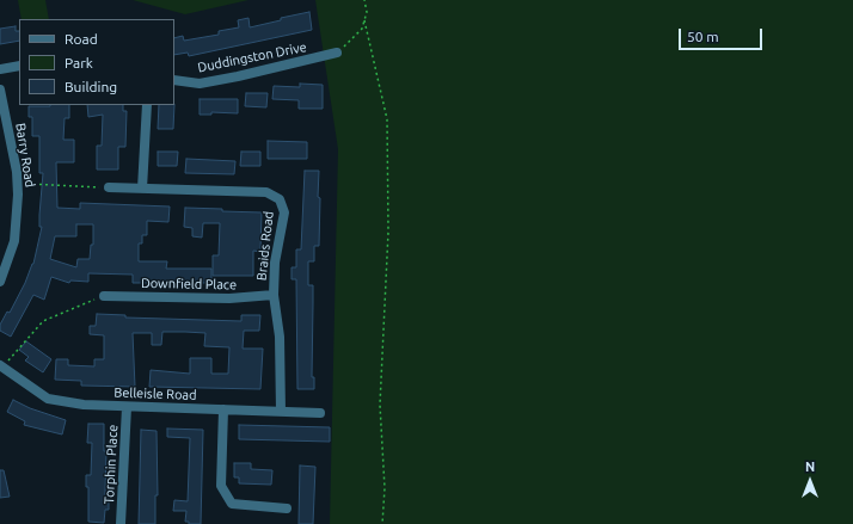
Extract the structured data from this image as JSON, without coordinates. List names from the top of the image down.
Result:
{
  "streets": {
    "street": [
      "Duddingston Drive",
      "Barry Road",
      "Braids Road",
      "Downfield Place",
      "Belleisle Road",
      "Torphin Place"
    ]
  },
  "crossings": [
    ["Braids Road", "Downfield Place"],
    ["Braids Road", "Belleisle Road"],
    ["Belleisle Road", "Torphin Place"]
  ],
  "legend": ["Road", "Park", "Building"],
  "scale_bar": "50 m",
  "north": "top"
}
